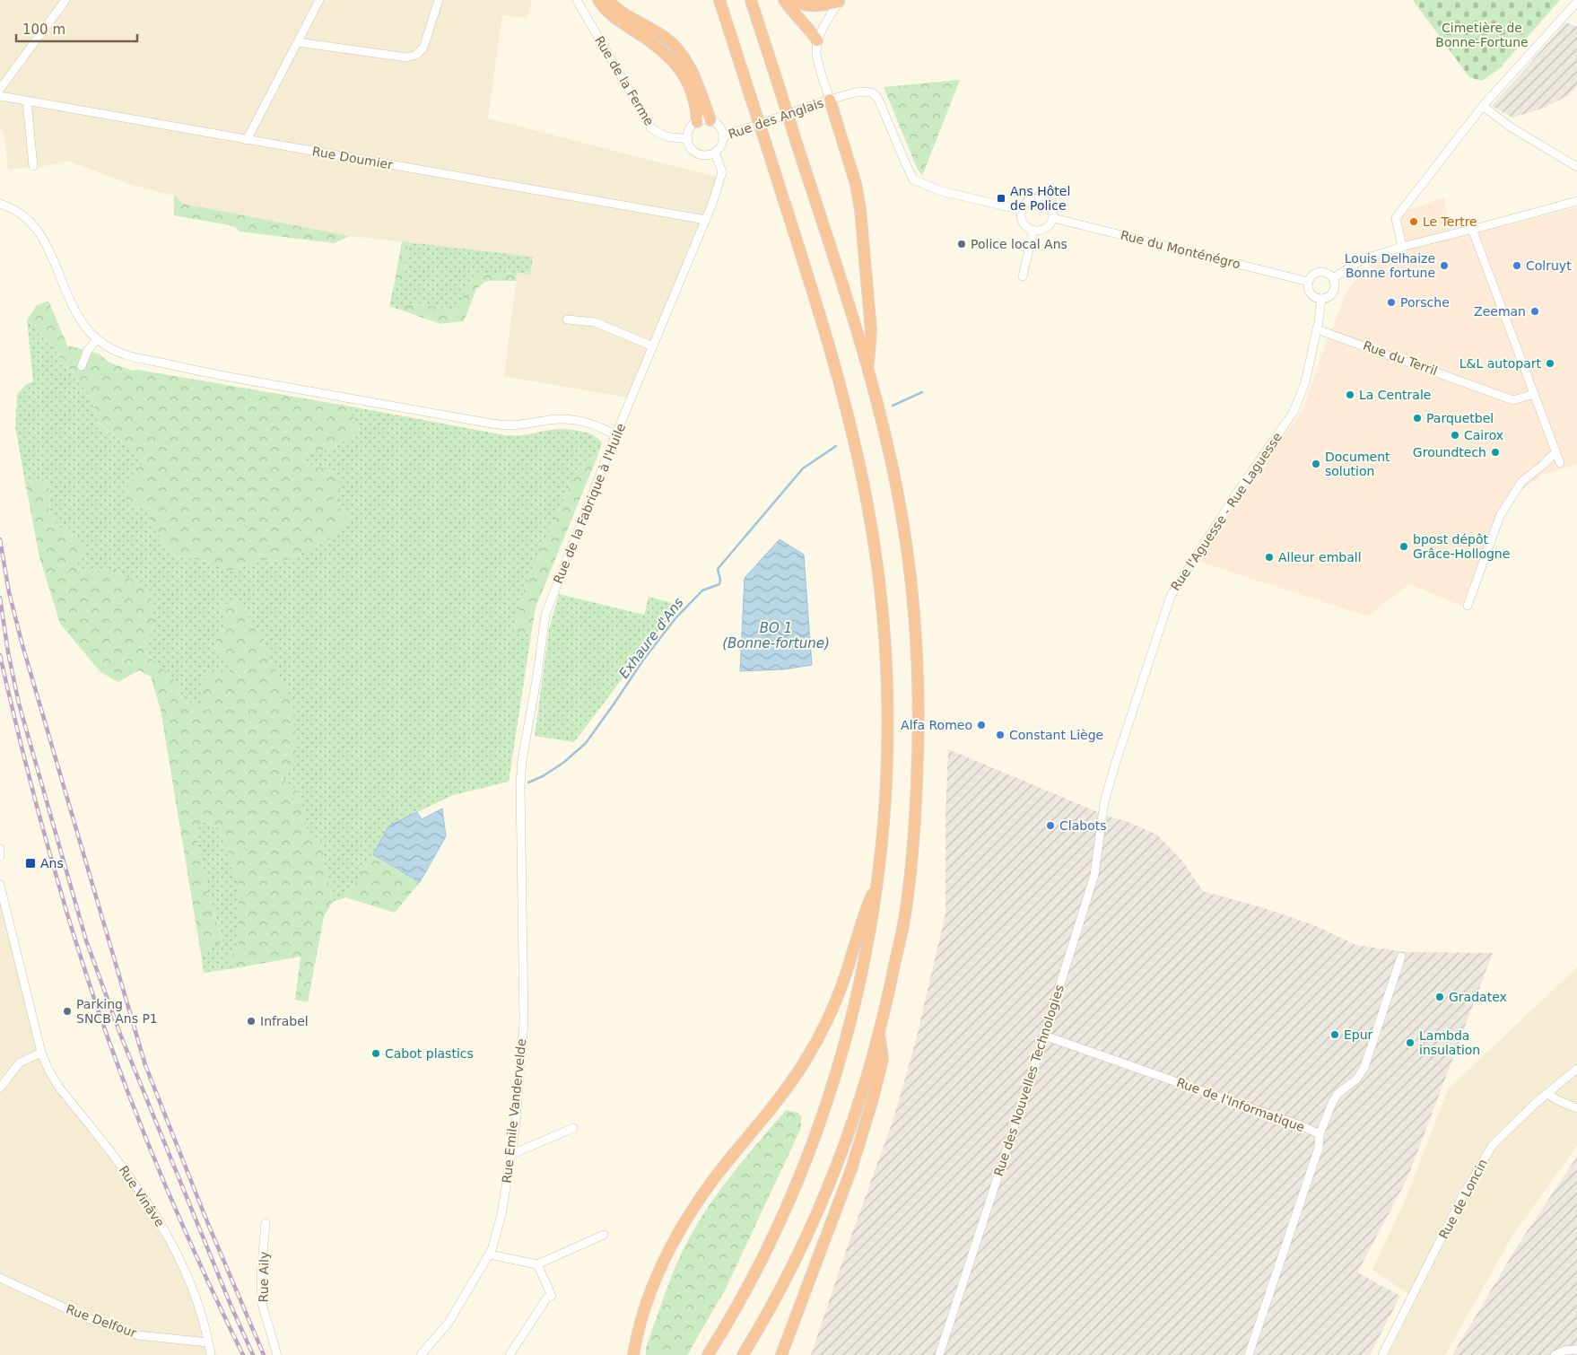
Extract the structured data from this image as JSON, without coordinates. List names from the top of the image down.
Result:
{
  "streets": {
    "street": [
      "Rue de la Ferme",
      "Rue des Anglais",
      "Rue Doumier",
      "Rue du Monténégro",
      "Rue du Terril",
      "Rue de la Fabrique à l'Huile",
      "Rue l'Aguesse - Rue Laguesse",
      "Rue des Nouvelles Technologies",
      "Rue de l'Informatique",
      "Rue Emile Vandervelde",
      "Rue Vinâve",
      "Rue de Loncin",
      "Rue Aily",
      "Rue Delfour"
    ]
  },
  "crossings": [
    ["Rue de la Ferme", "Rue des Anglais"],
    ["Rue de la Ferme", "Rue de la Fabrique à l'Huile"],
    ["Rue des Anglais", "Rue de la Fabrique à l'Huile"],
    ["Rue Doumier", "Rue de la Fabrique à l'Huile"],
    ["Rue du Monténégro", "Rue l'Aguesse - Rue Laguesse"],
    ["Rue du Terril", "Rue l'Aguesse - Rue Laguesse"],
    ["Rue de la Fabrique à l'Huile", "Rue Emile Vandervelde"],
    ["Rue l'Aguesse - Rue Laguesse", "Rue des Nouvelles Technologies"],
    ["Rue des Nouvelles Technologies", "Rue de l'Informatique"],
    ["Rue Vinâve", "Rue Delfour"]
  ],
  "water": ["BO 1 (Bonne-fortune)", "Exhaure d'Ans"],
  "parks": ["Cimetière de Bonne-Fortune"],
  "places": {
    "transit": ["Ans Hôtel de Police", "Ans"],
    "other": [
      "Le Tertre",
      "Police local Ans",
      "Louis Delhaize Bonne fortune",
      "Colruyt",
      "Porsche",
      "Zeeman",
      "L&L autopart",
      "La Centrale",
      "Parquetbel",
      "Cairox",
      "Groundtech",
      "Document solution",
      "bpost dépôt Grâce-Hollogne",
      "Alleur emball",
      "Alfa Romeo",
      "Constant Liège",
      "Clabots",
      "Gradatex",
      "Parking SNCB Ans P1",
      "Infrabel",
      "Epur",
      "Lambda insulation",
      "Cabot plastics"
    ]
  },
  "scale_bar": "100 m"
}
